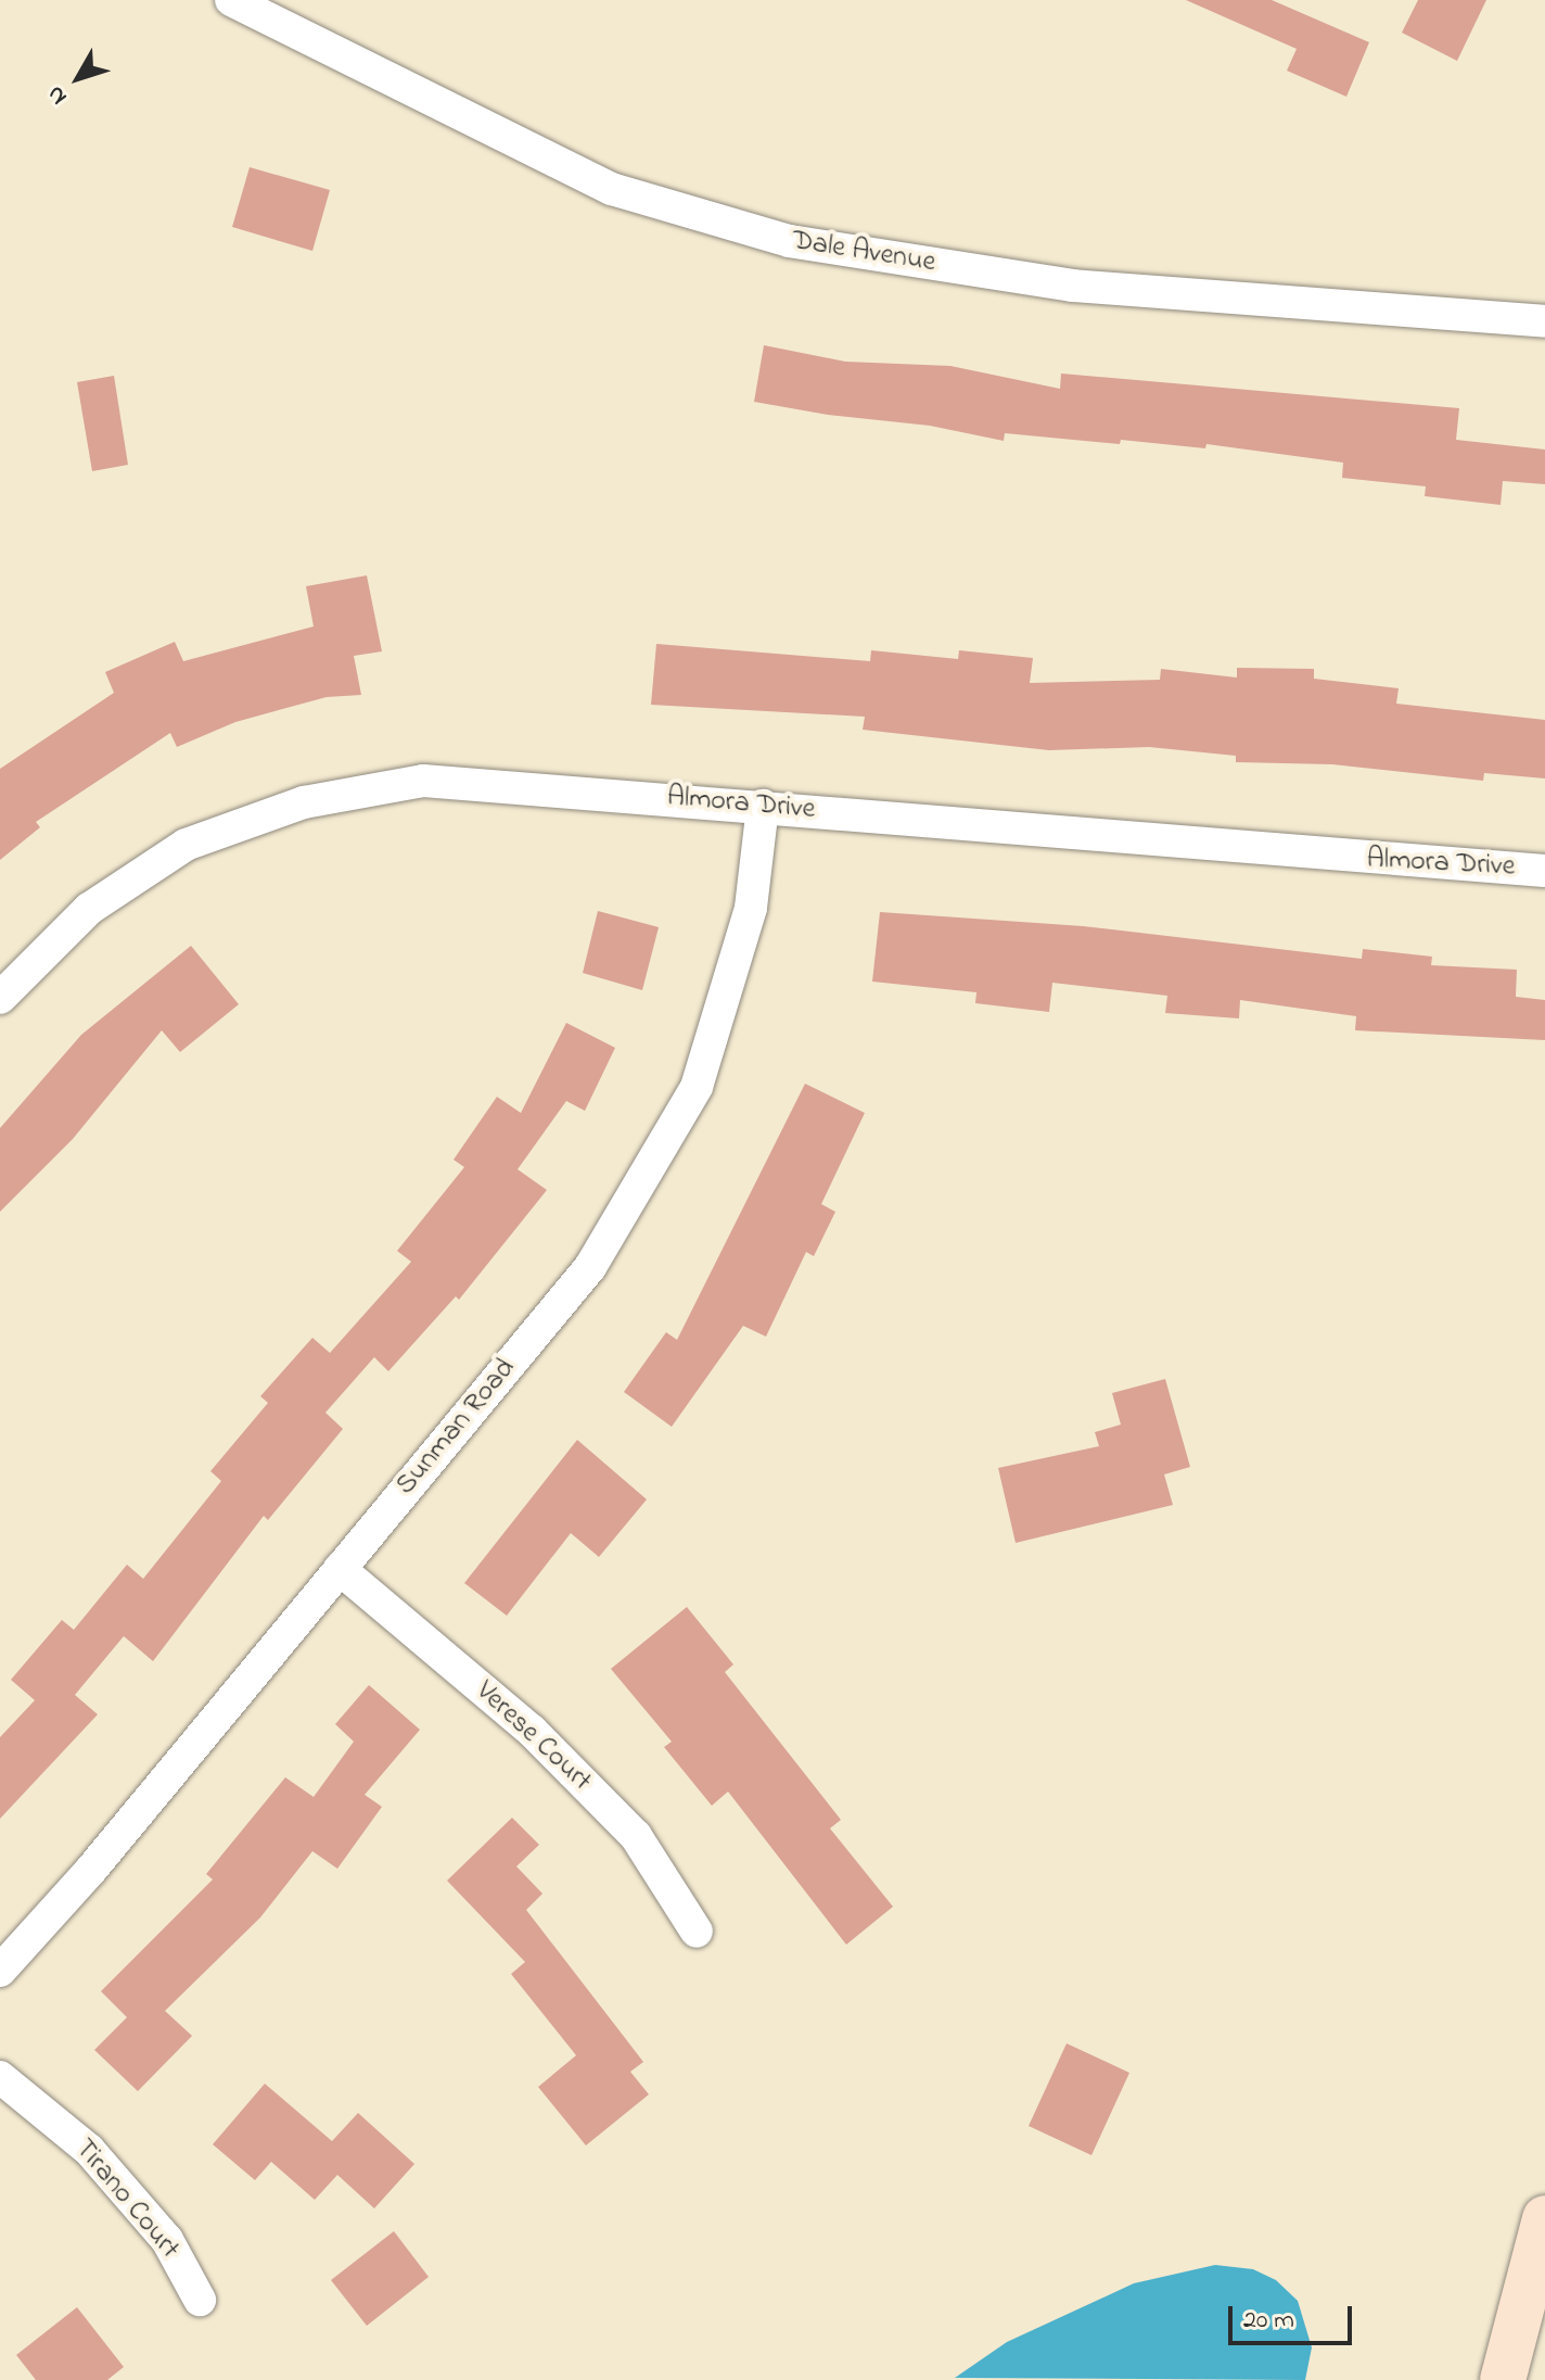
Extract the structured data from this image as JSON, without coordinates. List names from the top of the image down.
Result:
{
  "streets": {
    "street": [
      "Dale Avenue",
      "Almora Drive",
      "Sunman Road",
      "Verese Court",
      "Tirano Court"
    ]
  },
  "crossings": [
    ["Almora Drive", "Sunman Road"],
    ["Sunman Road", "Verese Court"]
  ],
  "scale_bar": "20 m",
  "north": "bottom left"
}
